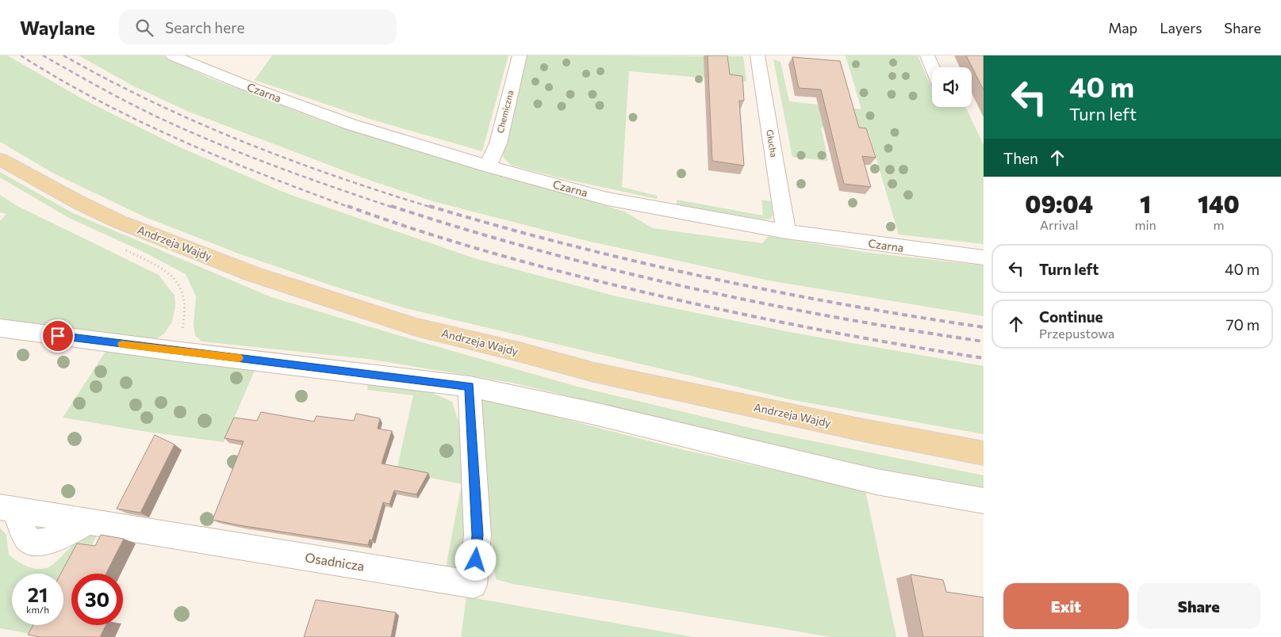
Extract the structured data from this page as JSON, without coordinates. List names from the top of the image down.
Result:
{
  "streets": {
    "main road": ["Andrzeja Wajdy"],
    "street": [
      "Czarna",
      "Chemiczna",
      "Głucha",
      "Osadnicza"
    ]
  },
  "crossings": [
    ["Czarna", "Chemiczna"],
    ["Czarna", "Głucha"]
  ],
  "page": {
    "header": "Waylane",
    "search": "Search here",
    "nav": ["Map", "Layers", "Share"],
    "turn": ["40 m", "Turn left"],
    "then": "Then",
    "eta": [
      "09:04",
      "Arrival",
      "1",
      "min",
      "140",
      "m"
    ],
    "list": [
      {
        "name": "Turn left",
        "value": "40 m"
      },
      {
        "name": "Continue",
        "note": "Przepustowa",
        "value": "70 m"
      }
    ],
    "speed": "21 km/h",
    "limit": "30",
    "buttons": ["Exit", "Share"]
  }
}
